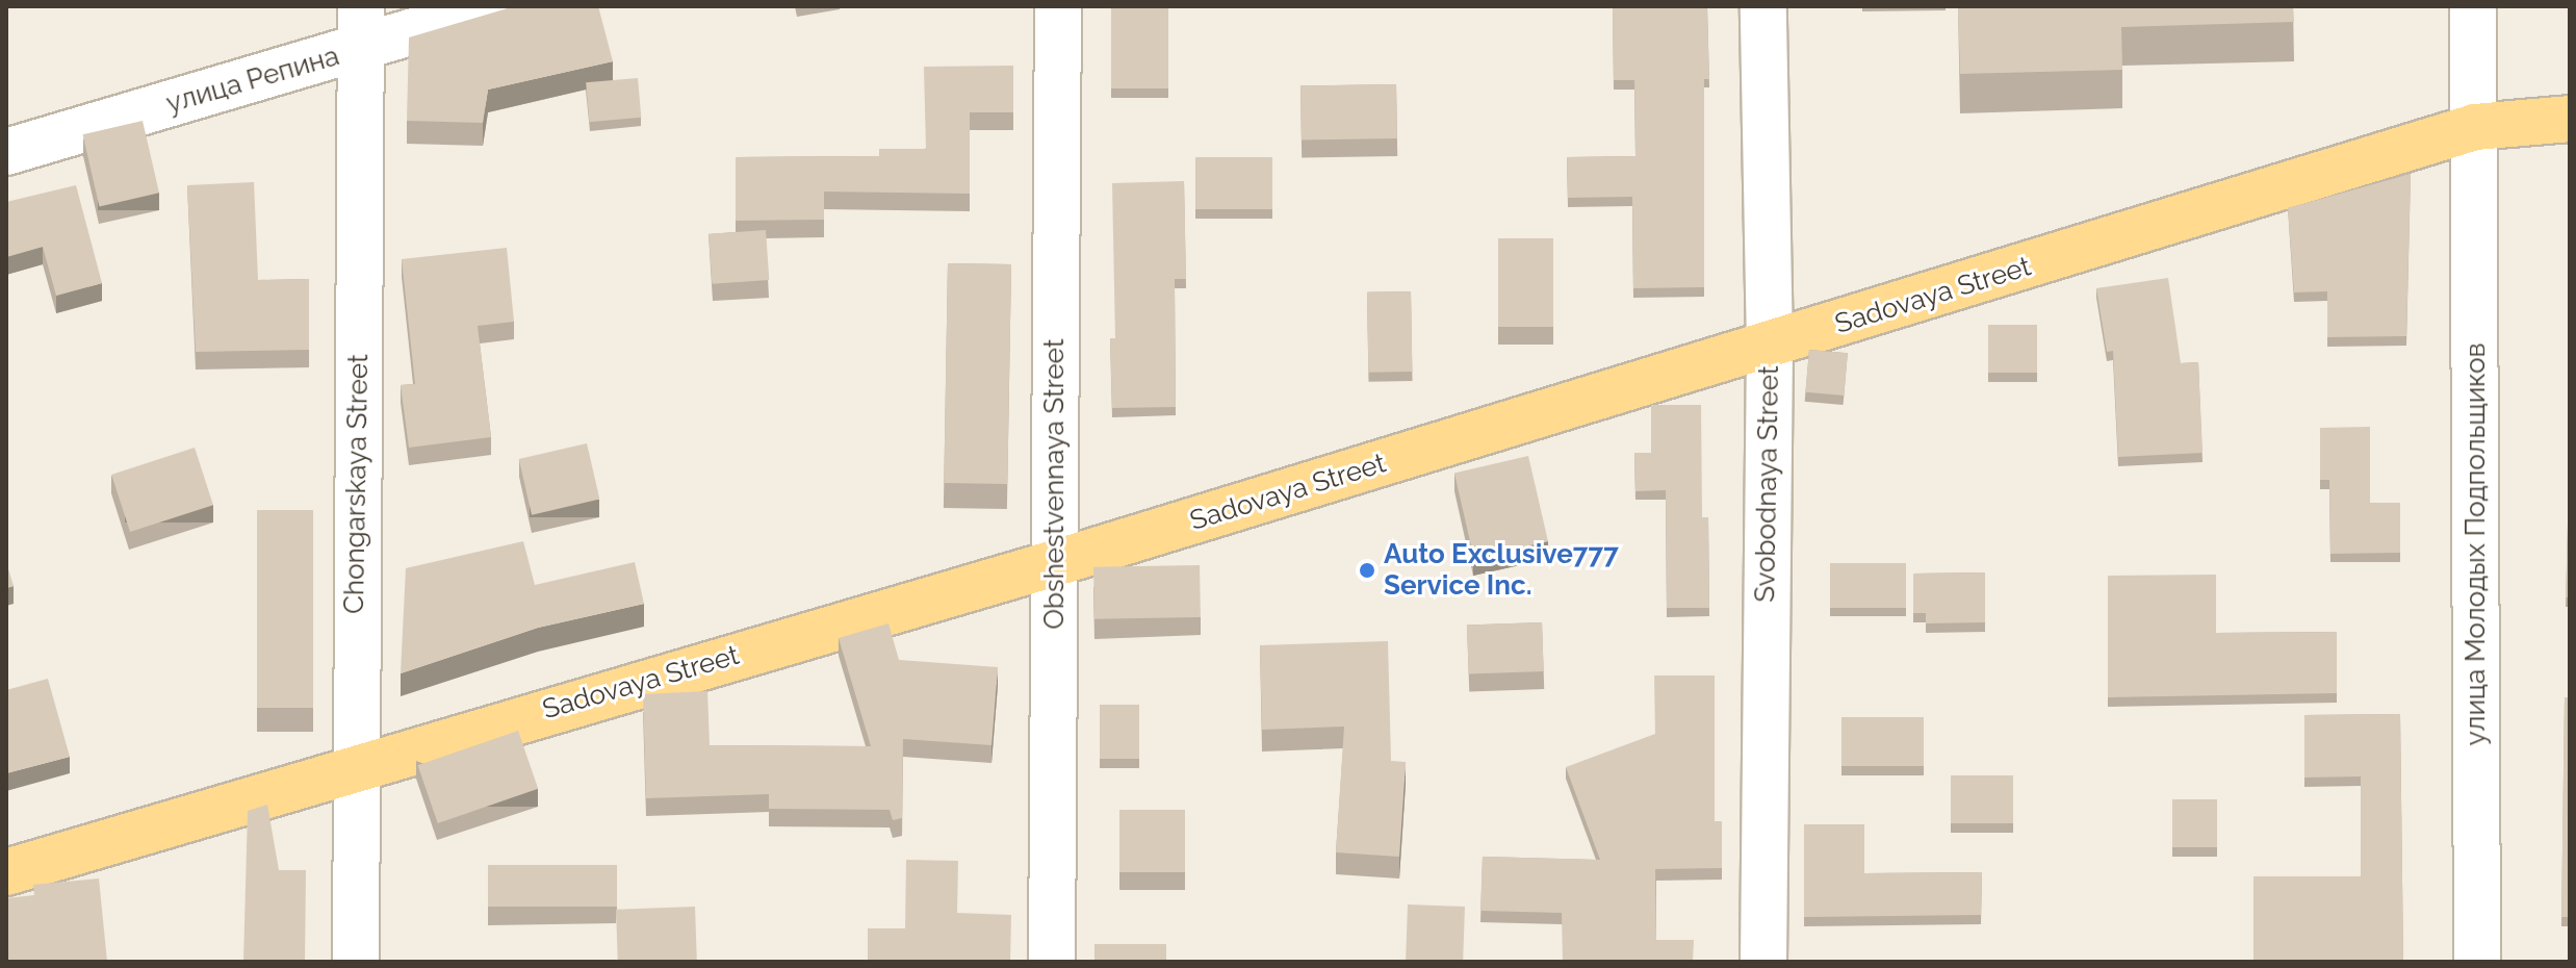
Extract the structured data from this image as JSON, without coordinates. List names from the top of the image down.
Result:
{
  "streets": {
    "main road": ["Sadovaya Street"],
    "street": [
      "улица Репина",
      "Chongarskaya Street",
      "Obshestvennaya Street",
      "Svobodnaya Street",
      "улица Молодых Подпольщиков"
    ]
  },
  "crossings": [
    ["улица Репина", "Chongarskaya Street"],
    ["Sadovaya Street", "Chongarskaya Street"],
    ["Sadovaya Street", "Obshestvennaya Street"],
    ["Sadovaya Street", "Svobodnaya Street"],
    ["Sadovaya Street", "улица Молодых Подпольщиков"]
  ],
  "places": ["Auto Exclusive777 Service Inc."]
}
